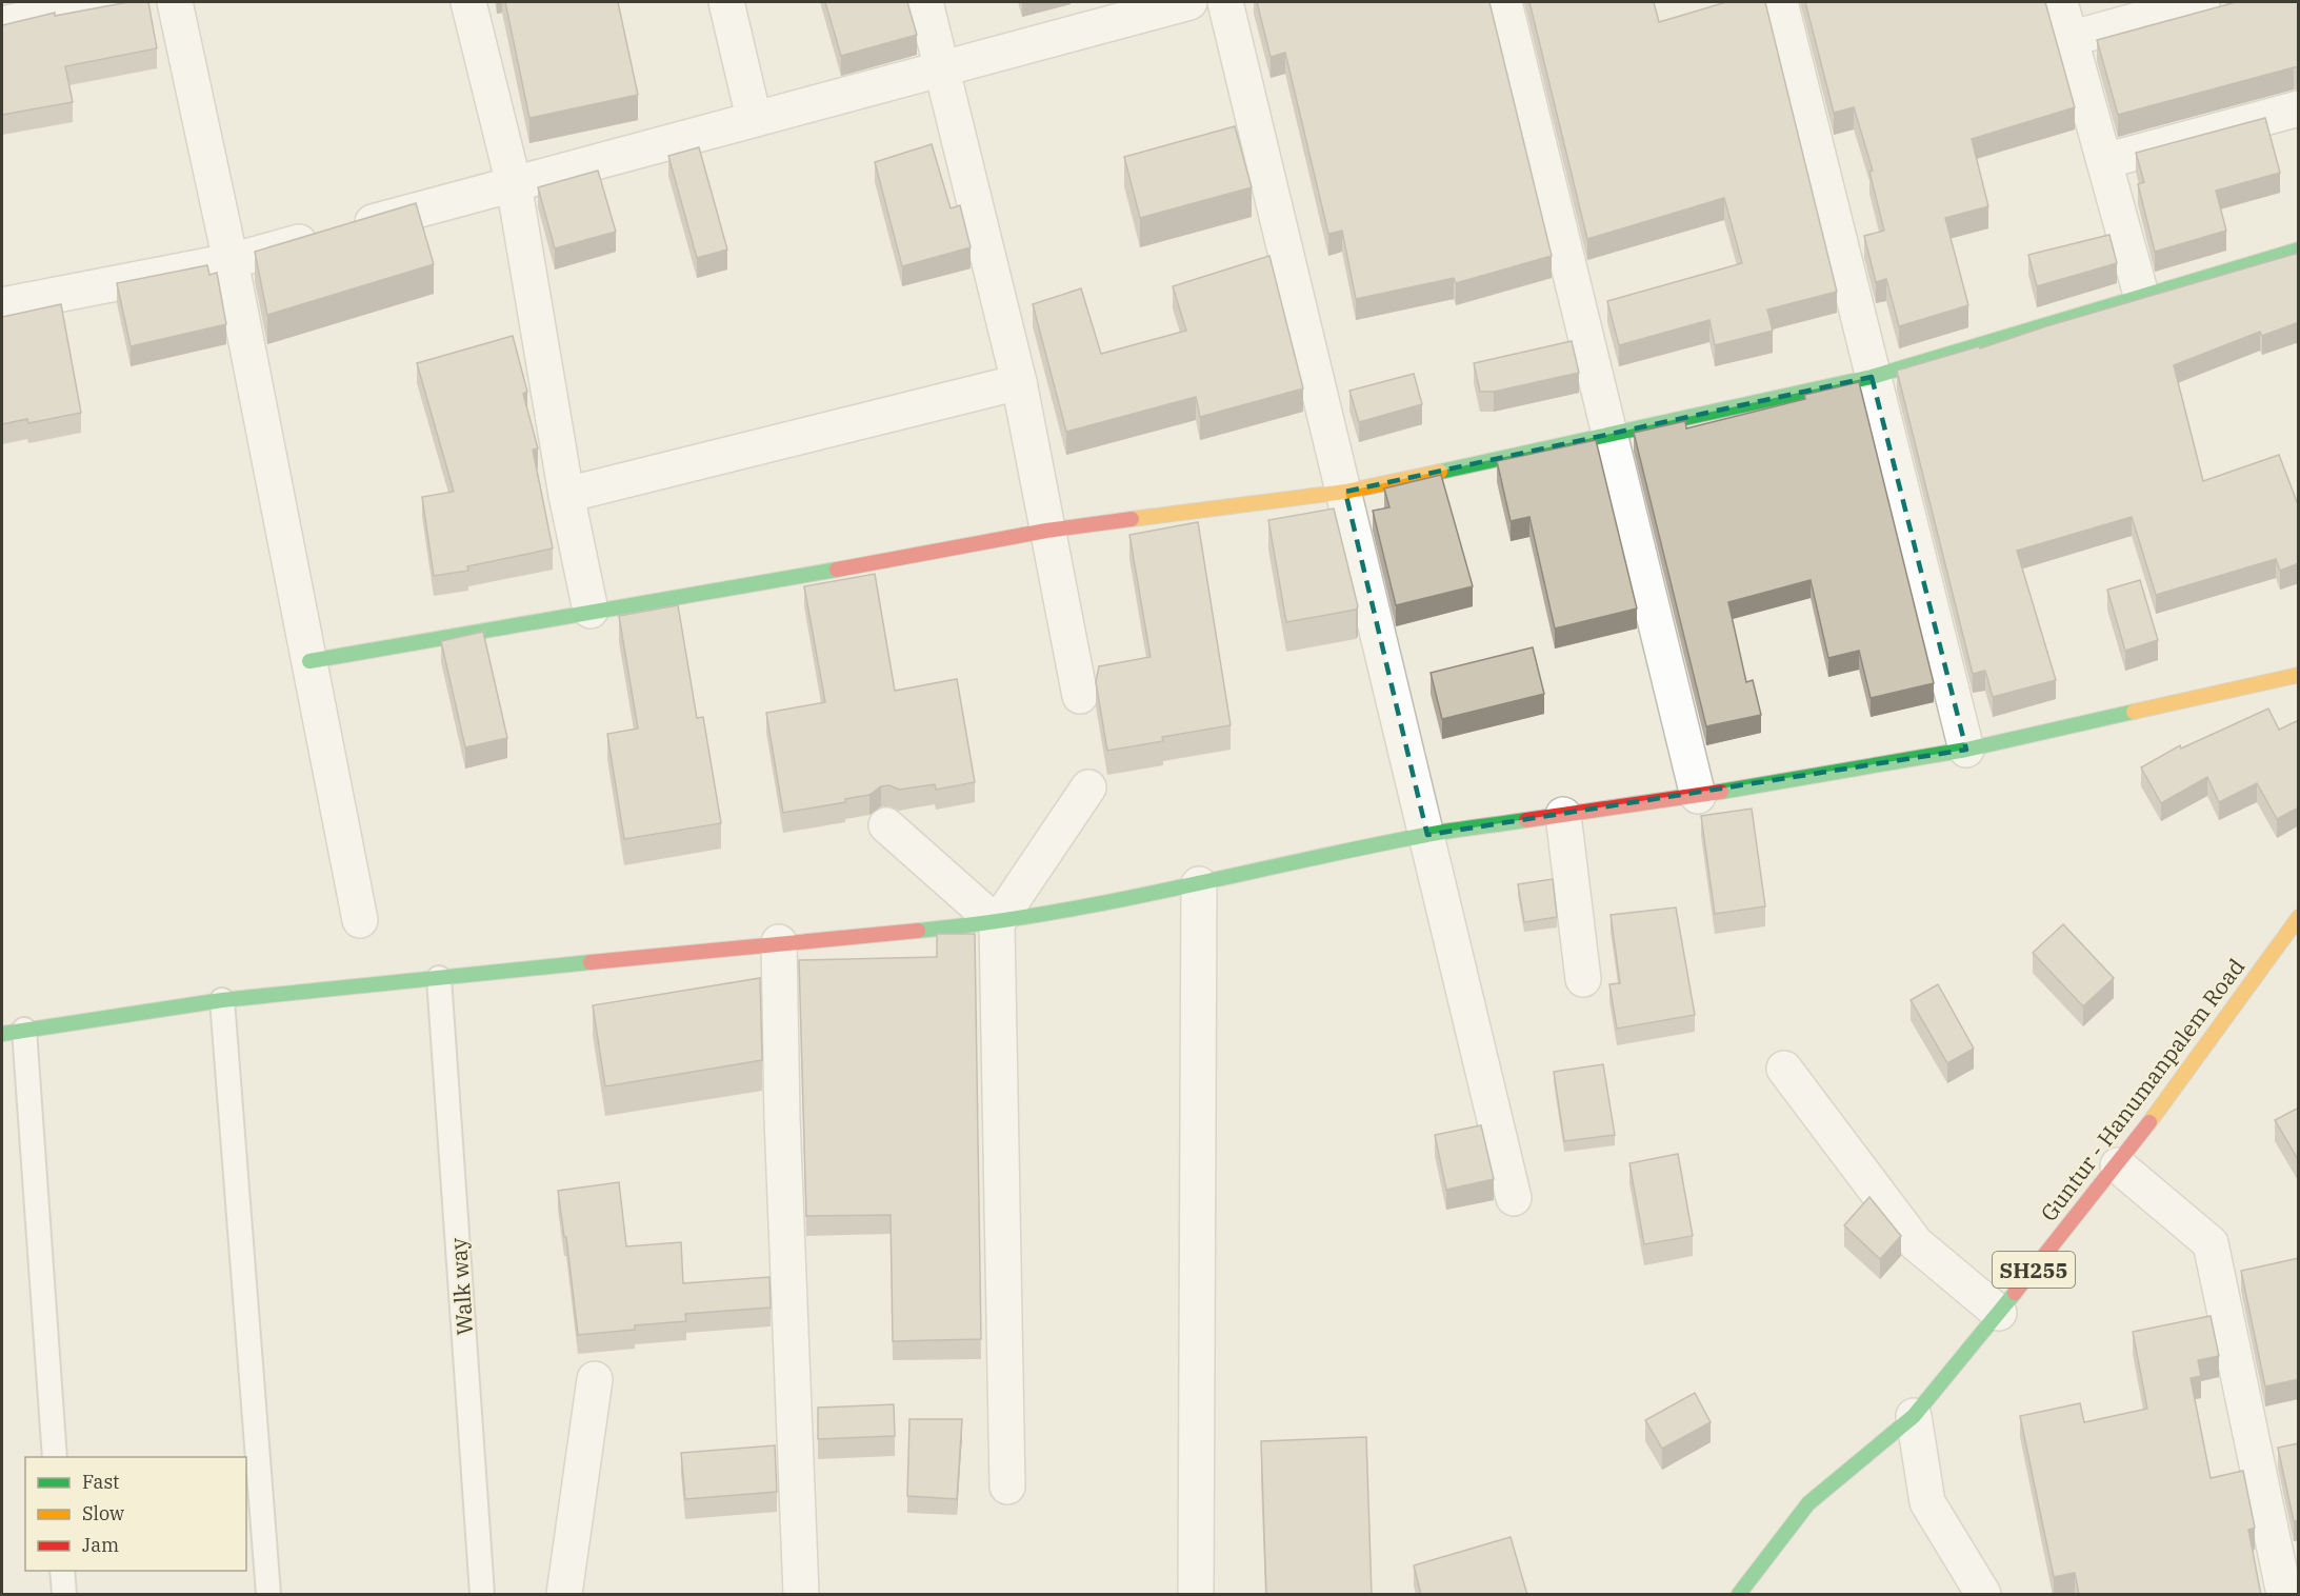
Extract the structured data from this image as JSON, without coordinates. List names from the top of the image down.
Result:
{
  "streets": {
    "street": ["Guntur - Hanumanpalem Road", "SH255"],
    "lane": ["Walk way"]
  },
  "legend": ["Fast", "Slow", "Jam"]
}
